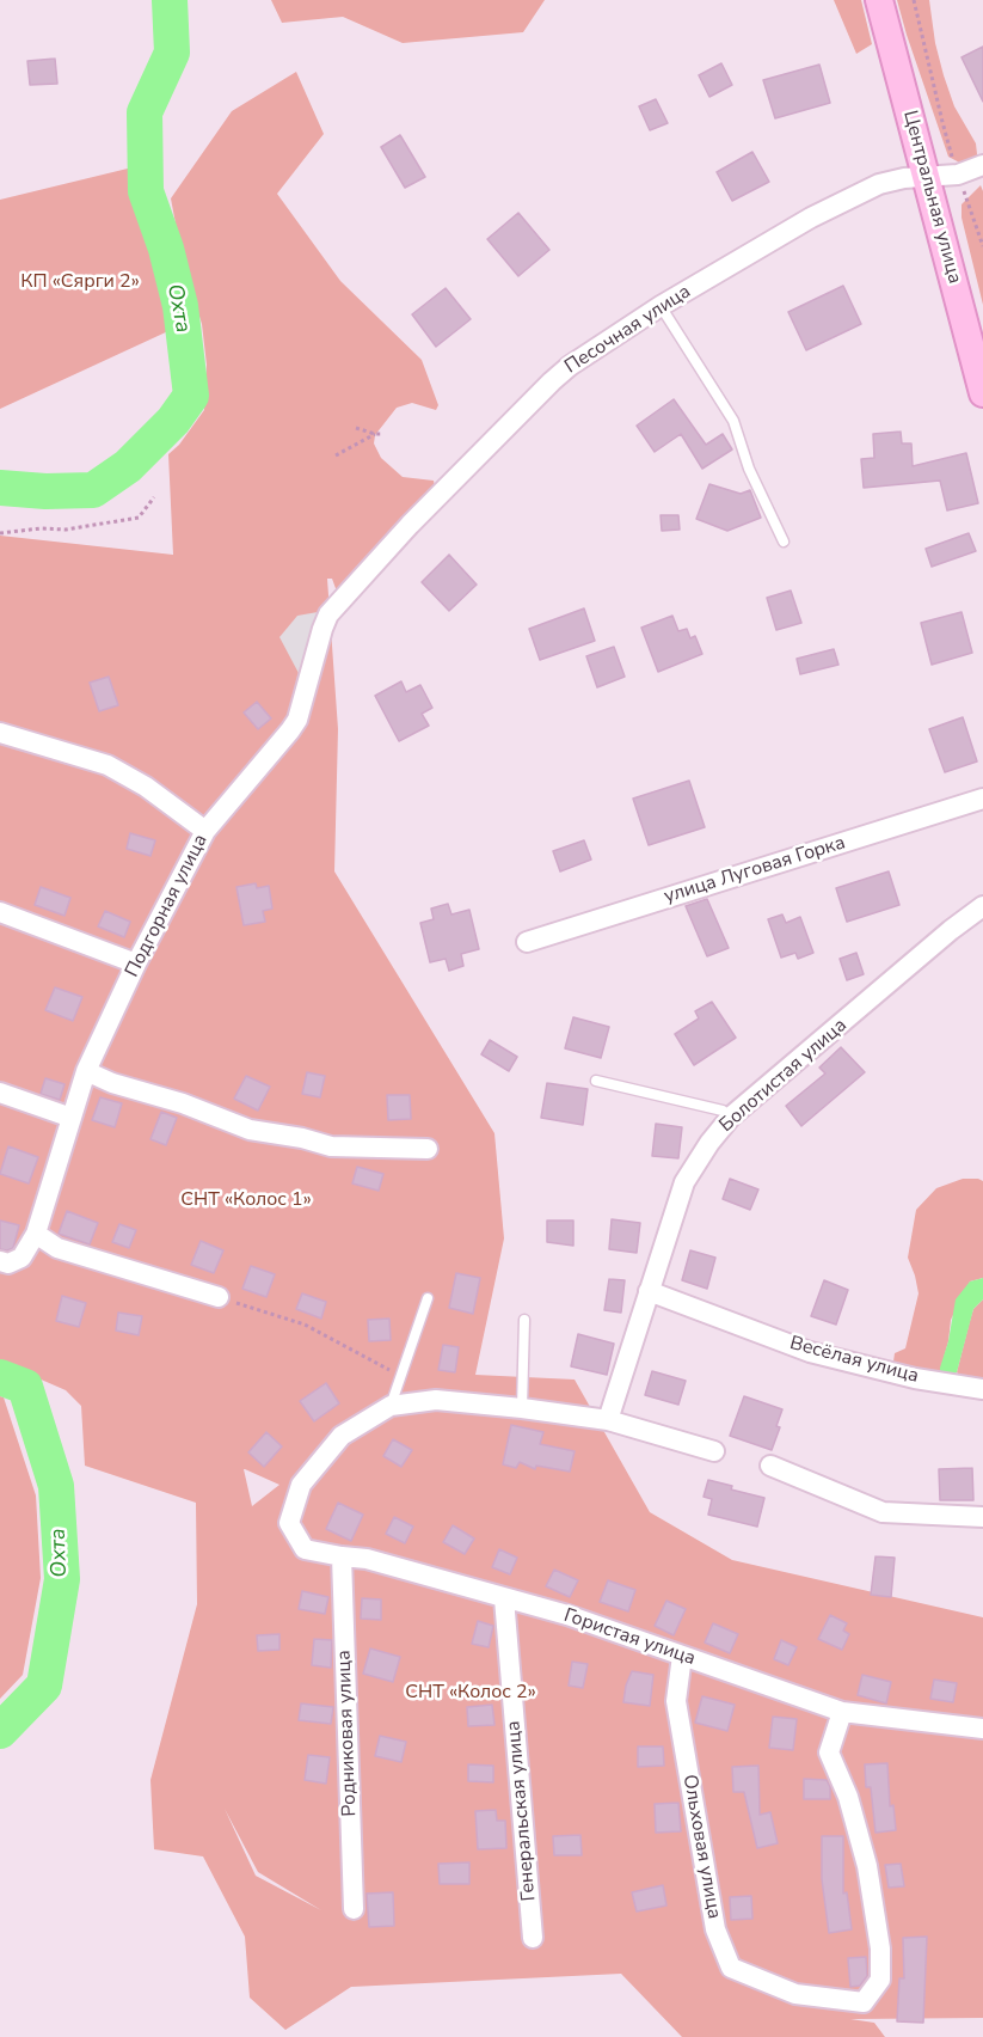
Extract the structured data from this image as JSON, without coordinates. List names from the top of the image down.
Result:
{
  "streets": {
    "street": [
      "Центральная улица",
      "Песочная улица",
      "улица Луговая Горка",
      "Подгорная улица",
      "Болотистая улица",
      "Весёлая улица",
      "Гористая улица",
      "Родниковая улица",
      "Генеральская улица",
      "Ольховая улица"
    ]
  },
  "crossings": [
    ["Центральная улица", "Песочная улица"],
    ["Песочная улица", "Подгорная улица"],
    ["Болотистая улица", "Весёлая улица"],
    ["Гористая улица", "Родниковая улица"],
    ["Гористая улица", "Генеральская улица"],
    ["Гористая улица", "Ольховая улица"]
  ],
  "water": ["Охта"],
  "parks": ["КП «Сярги 2»", "СНТ «Колос 1»", "СНТ «Колос 2»"]
}
